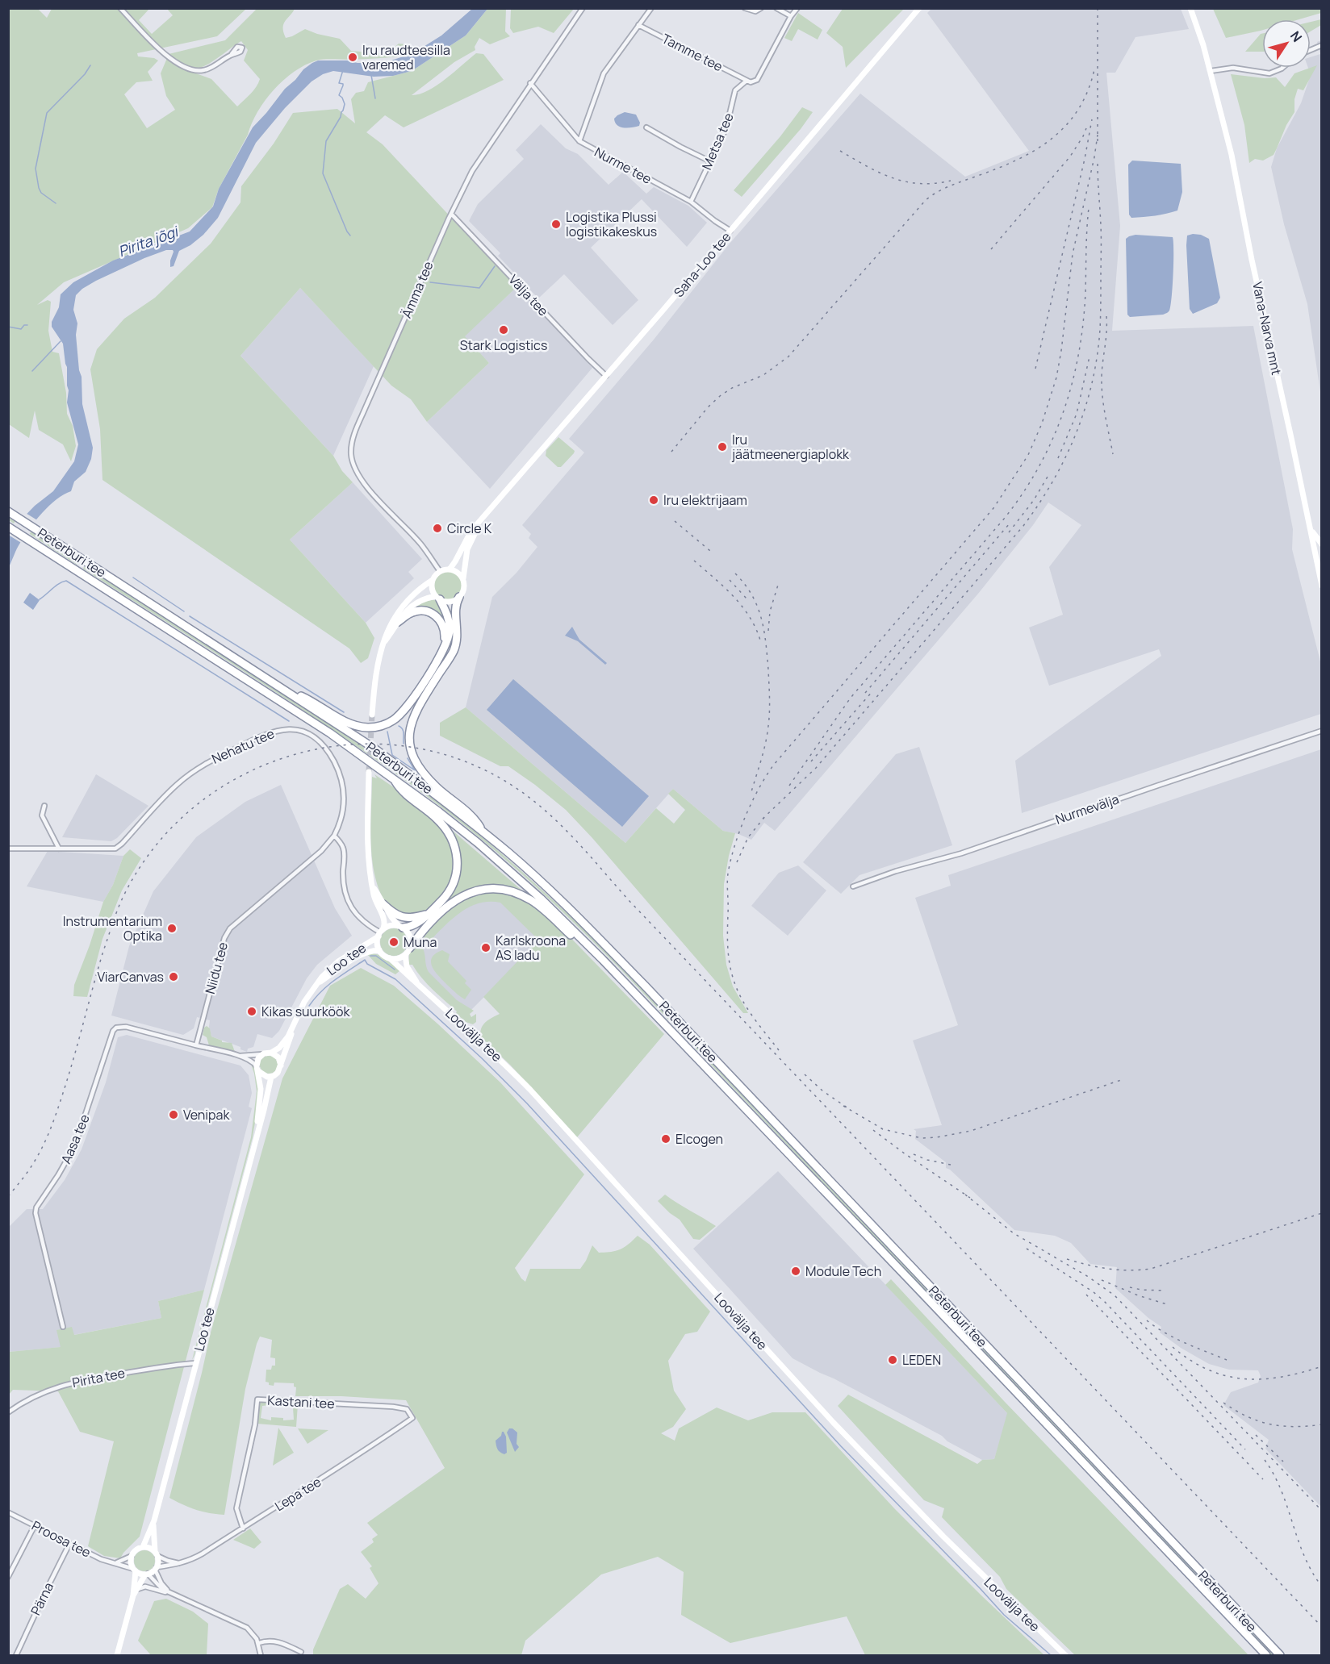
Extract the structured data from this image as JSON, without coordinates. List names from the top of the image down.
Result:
{
  "streets": {
    "highway": ["Peterburi tee"],
    "street": [
      "Tamme tee",
      "Metsa tee",
      "Nurme tee",
      "Saha-Loo tee",
      "Ämma tee",
      "Välja tee",
      "Vana-Narva mnt",
      "Nehatu tee",
      "Nurmevälja",
      "Loo tee",
      "Niidu tee",
      "Loovälja tee",
      "Aasa tee",
      "Pirita tee",
      "Kastani tee",
      "Lepa tee",
      "Proosa tee",
      "Pärna"
    ]
  },
  "crossings": [
    ["Tamme tee", "Metsa tee"],
    ["Metsa tee", "Nurme tee"],
    ["Nurme tee", "Saha-Loo tee"],
    ["Nurme tee", "Ämma tee"],
    ["Saha-Loo tee", "Ämma tee"],
    ["Saha-Loo tee", "Välja tee"],
    ["Ämma tee", "Välja tee"],
    ["Nehatu tee", "Niidu tee"],
    ["Loo tee", "Loovälja tee"],
    ["Loo tee", "Pirita tee"],
    ["Loo tee", "Lepa tee"],
    ["Loo tee", "Proosa tee"],
    ["Niidu tee", "Aasa tee"],
    ["Kastani tee", "Lepa tee"],
    ["Lepa tee", "Proosa tee"],
    ["Proosa tee", "Pärna"]
  ],
  "water": ["Pirita jõgi"],
  "places": [
    "Iru raudteesilla varemed",
    "Logistika Plussi logistikakeskus",
    "Stark Logistics",
    "Iru jäätmeenergiaplokk",
    "Iru elektrijaam",
    "Circle K",
    "Instrumentarium Optika",
    "Muna",
    "Karlskroona AS ladu",
    "ViarCanvas",
    "Kikas suurköök",
    "Venipak",
    "Elcogen",
    "Module Tech",
    "LEDEN"
  ],
  "north": "top right"
}
